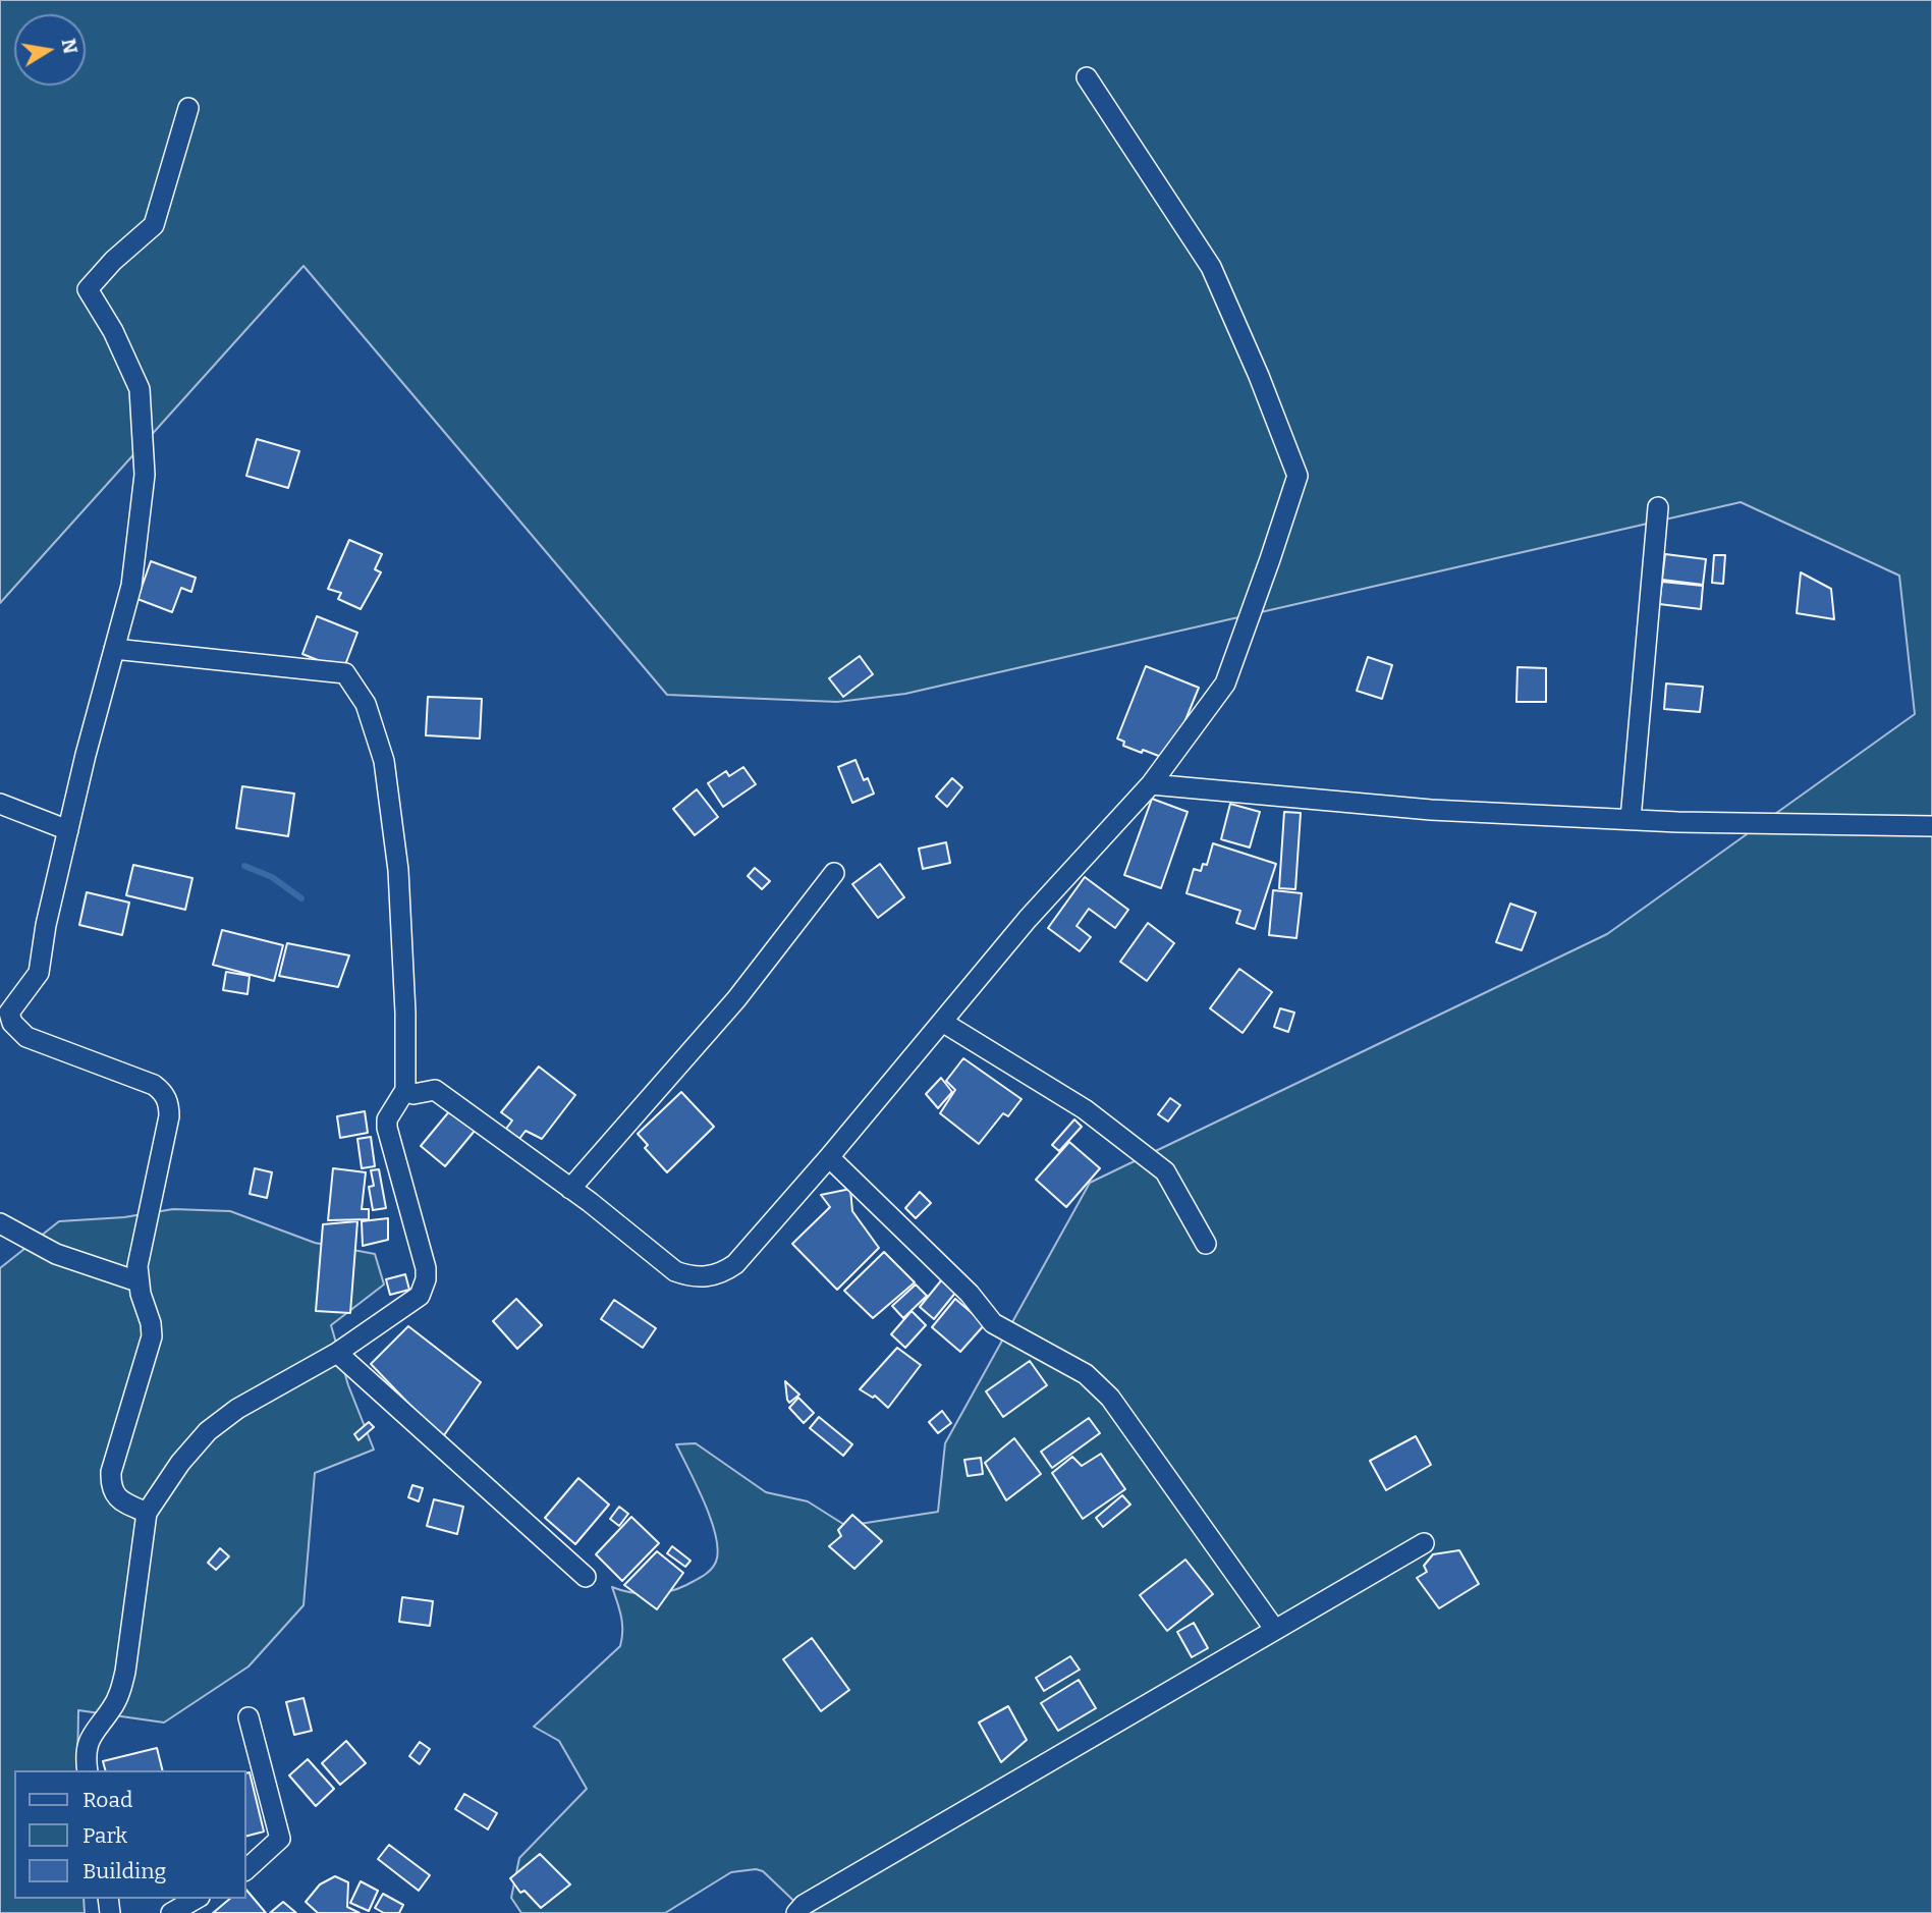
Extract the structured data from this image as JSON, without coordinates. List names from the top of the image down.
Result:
{
  "legend": ["Road", "Park", "Building"],
  "north": "right"
}
